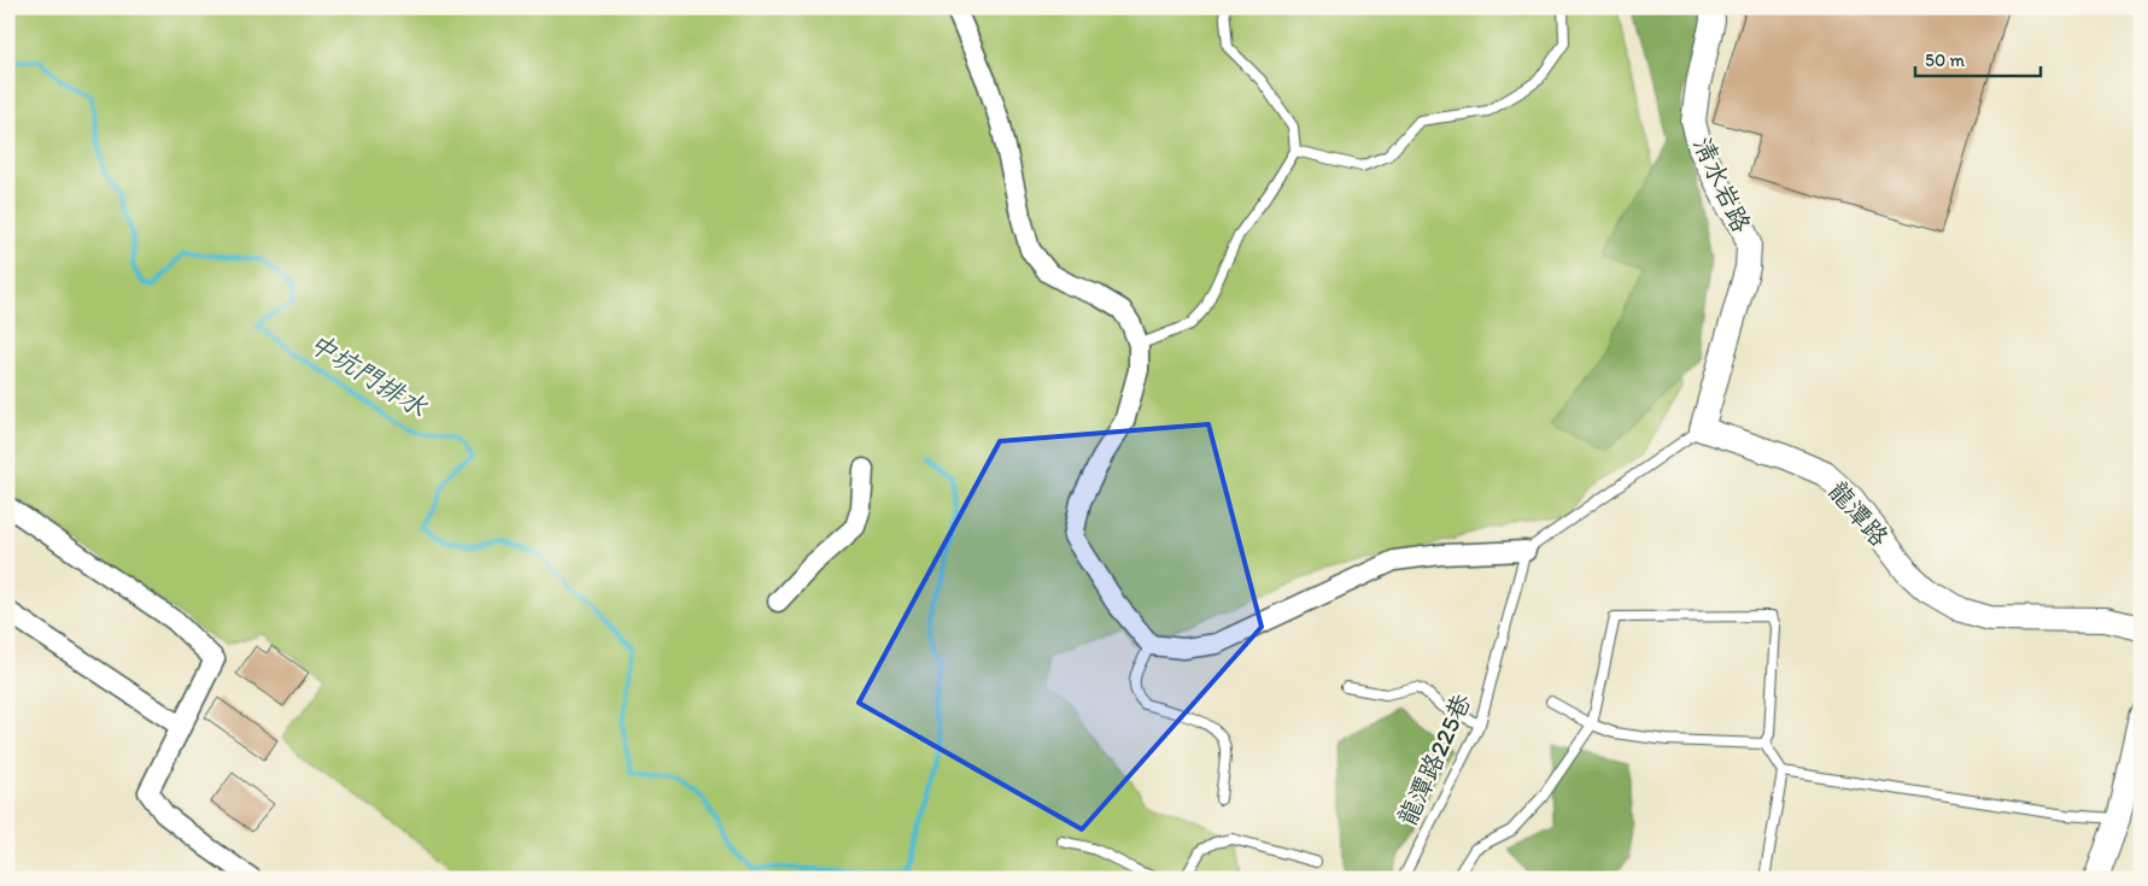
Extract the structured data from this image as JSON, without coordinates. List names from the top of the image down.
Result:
{
  "streets": {
    "street": ["清水岩路", "龍潭路"],
    "lane": ["龍潭路225巷"]
  },
  "crossings": [
    ["清水岩路", "龍潭路"]
  ],
  "water": ["中坑門排水"],
  "scale_bar": "50 m"
}
